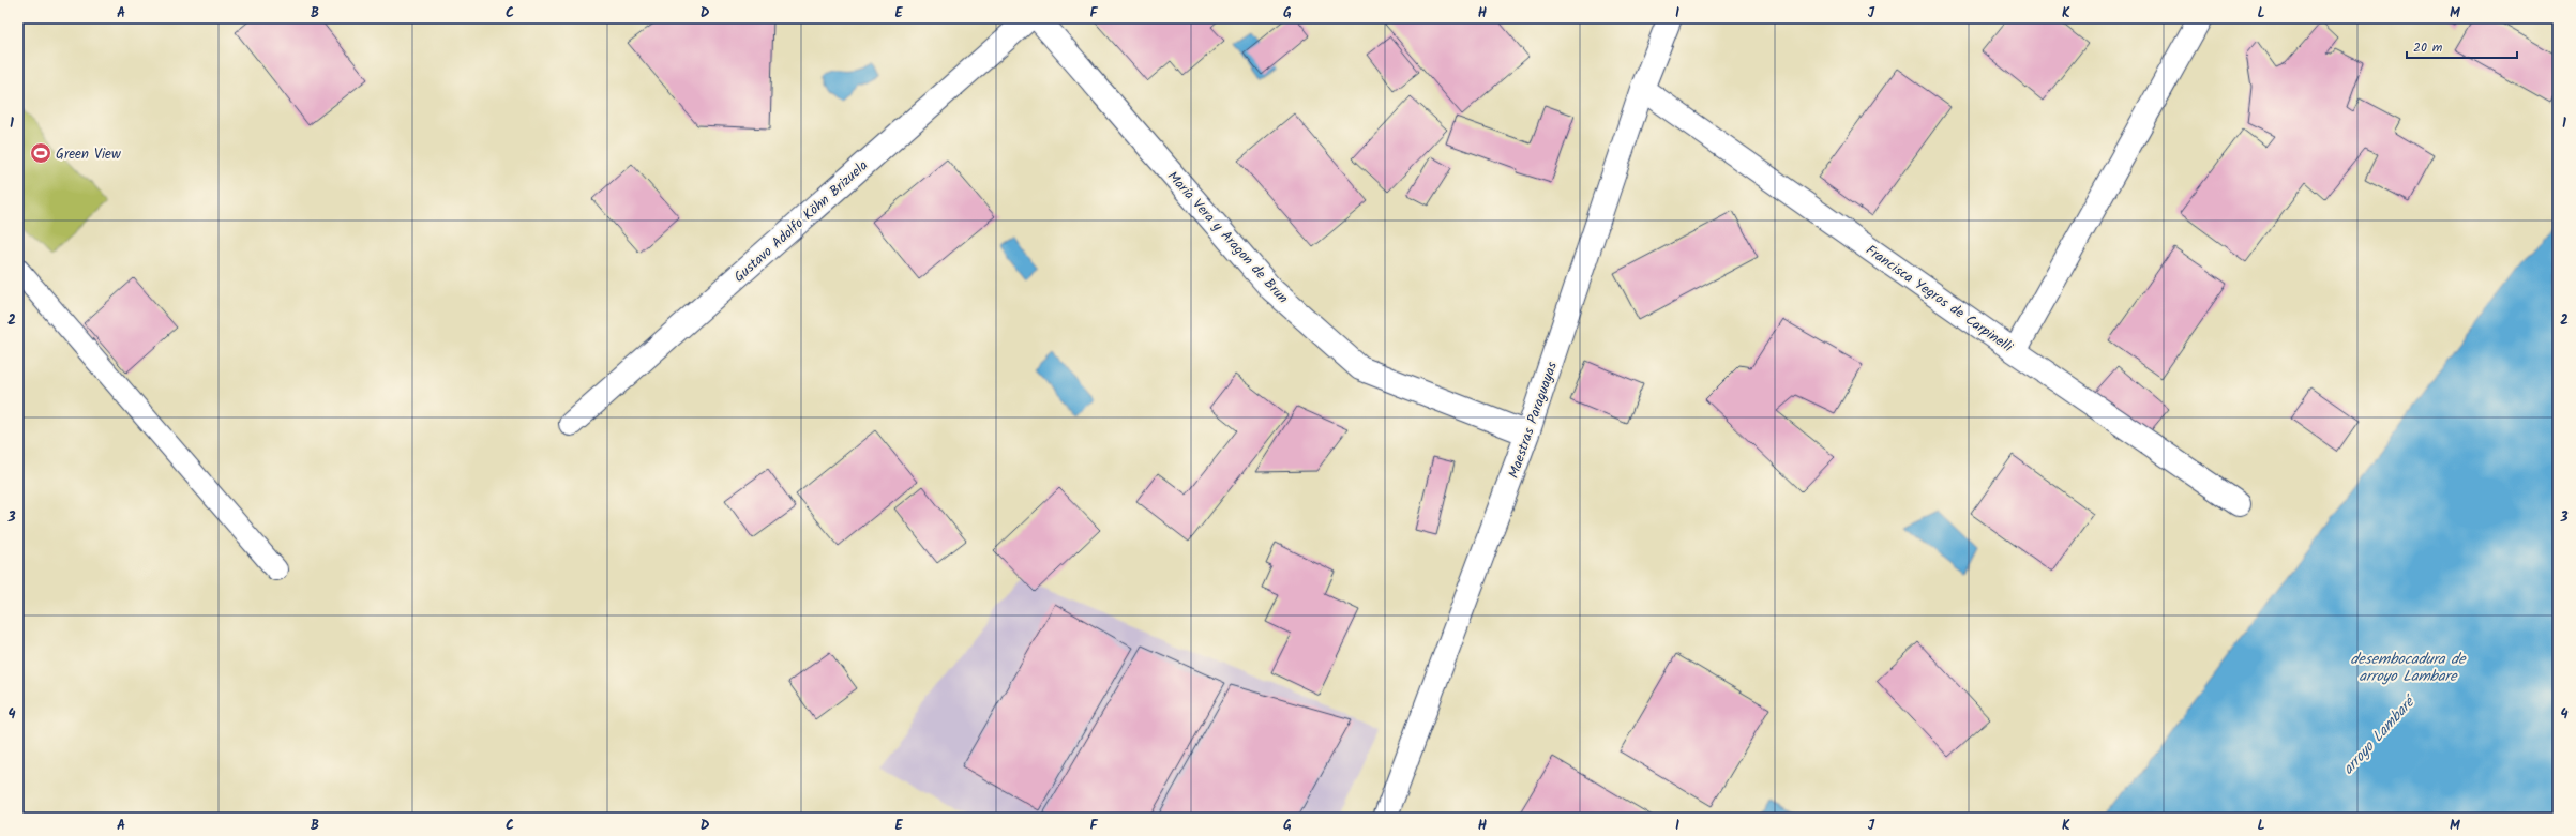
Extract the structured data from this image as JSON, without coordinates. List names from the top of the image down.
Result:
{
  "streets": {
    "street": [
      "Gustavo Adolfo Köhn Brizuela",
      "María Vera y Aragon de Brun",
      "Francisca Yegros de Carpinelli",
      "Maestras Paraguayas"
    ]
  },
  "crossings": [
    ["María Vera y Aragon de Brun", "Maestras Paraguayas"],
    ["Francisca Yegros de Carpinelli", "Maestras Paraguayas"]
  ],
  "water": ["desembocadura de arroyo Lambare", "arroyo Lambaré"],
  "places": {
    "sports": ["Green View"]
  },
  "scale_bar": "20 m",
  "grid": {
    "columns": [
      "A",
      "B",
      "C",
      "D",
      "E",
      "F",
      "G",
      "H",
      "I",
      "J",
      "K",
      "L",
      "M"
    ],
    "rows": [
      "1",
      "2",
      "3",
      "4"
    ]
  }
}
